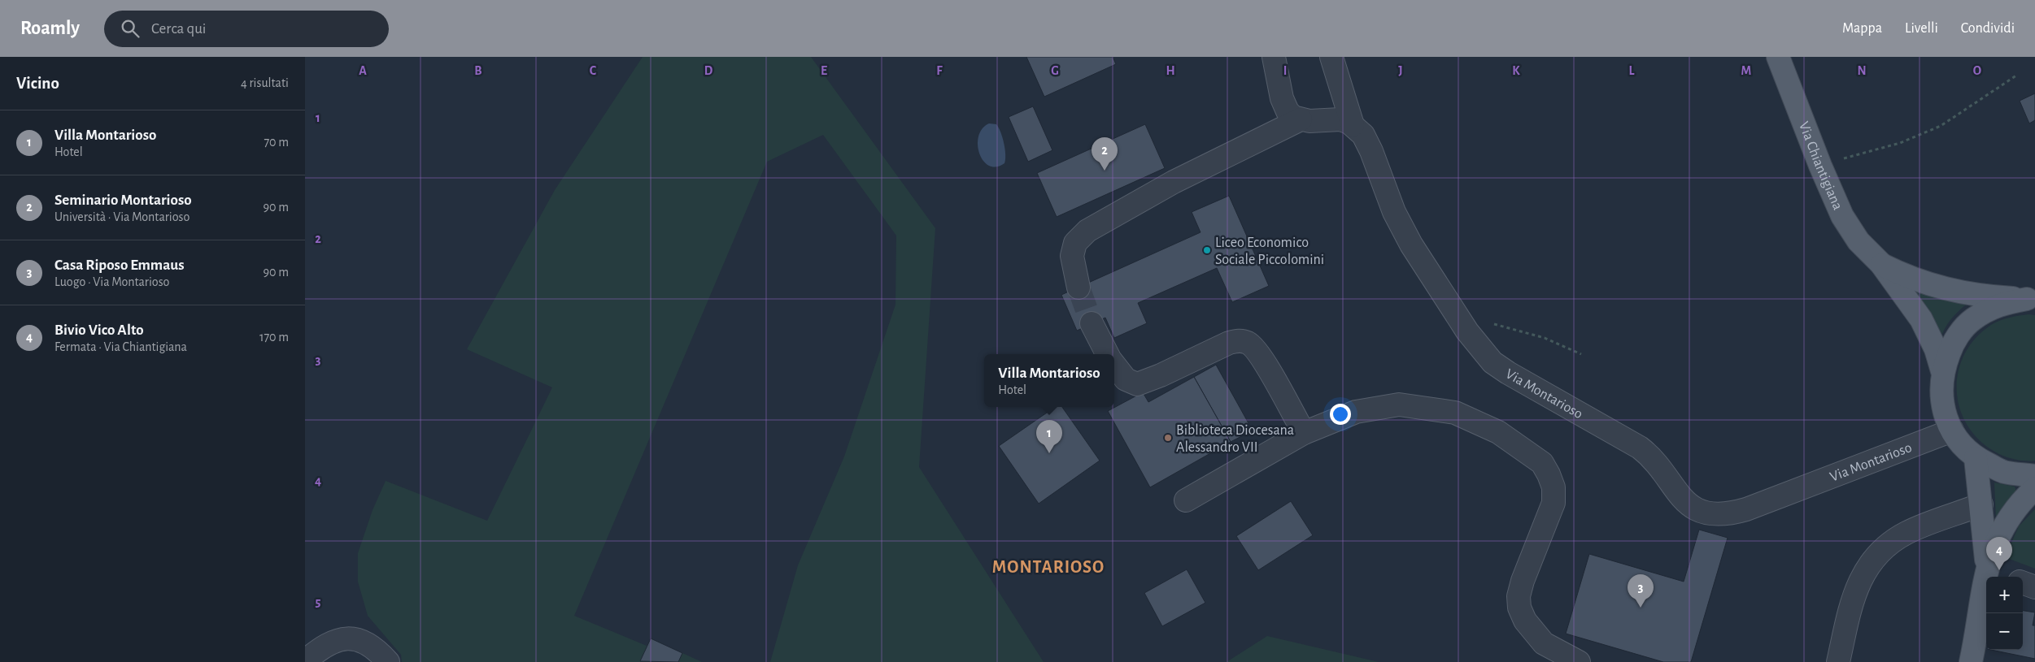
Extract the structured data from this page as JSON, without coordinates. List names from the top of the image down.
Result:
{
  "streets": {
    "main road": ["Via Chiantigiana"],
    "street": ["Via Montarioso"]
  },
  "crossings": [
    ["Via Chiantigiana", "Via Montarioso"]
  ],
  "districts": ["MONTARIOSO"],
  "places": ["Liceo Economico Sociale Piccolomini", "Biblioteca Diocesana Alessandro VII"],
  "page": {
    "header": "Roamly",
    "search": "Cerca qui",
    "nav": ["Mappa", "Livelli", "Condividi"],
    "heading": ["Vicino", "4 risultati"],
    "list": [
      {
        "mark": "1",
        "name": "Villa Montarioso",
        "note": "Hotel",
        "value": "70 m"
      },
      {
        "mark": "2",
        "name": "Seminario Montarioso",
        "note": "Università · Via Montarioso",
        "value": "90 m"
      },
      {
        "mark": "3",
        "name": "Casa Riposo Emmaus",
        "note": "Luogo · Via Montarioso",
        "value": "90 m"
      },
      {
        "mark": "4",
        "name": "Bivio Vico Alto",
        "note": "Fermata · Via Chiantigiana",
        "value": "170 m"
      }
    ],
    "pins": [
      "2",
      "1",
      "4",
      "3"
    ],
    "popup": ["Villa Montarioso", "Hotel"],
    "map_buttons": ["+", "−"]
  },
  "grid": {
    "columns": [
      "A",
      "B",
      "C",
      "D",
      "E",
      "F",
      "G",
      "H",
      "I",
      "J",
      "K",
      "L",
      "M",
      "N",
      "O"
    ],
    "rows": [
      "1",
      "2",
      "3",
      "4",
      "5"
    ]
  }
}
